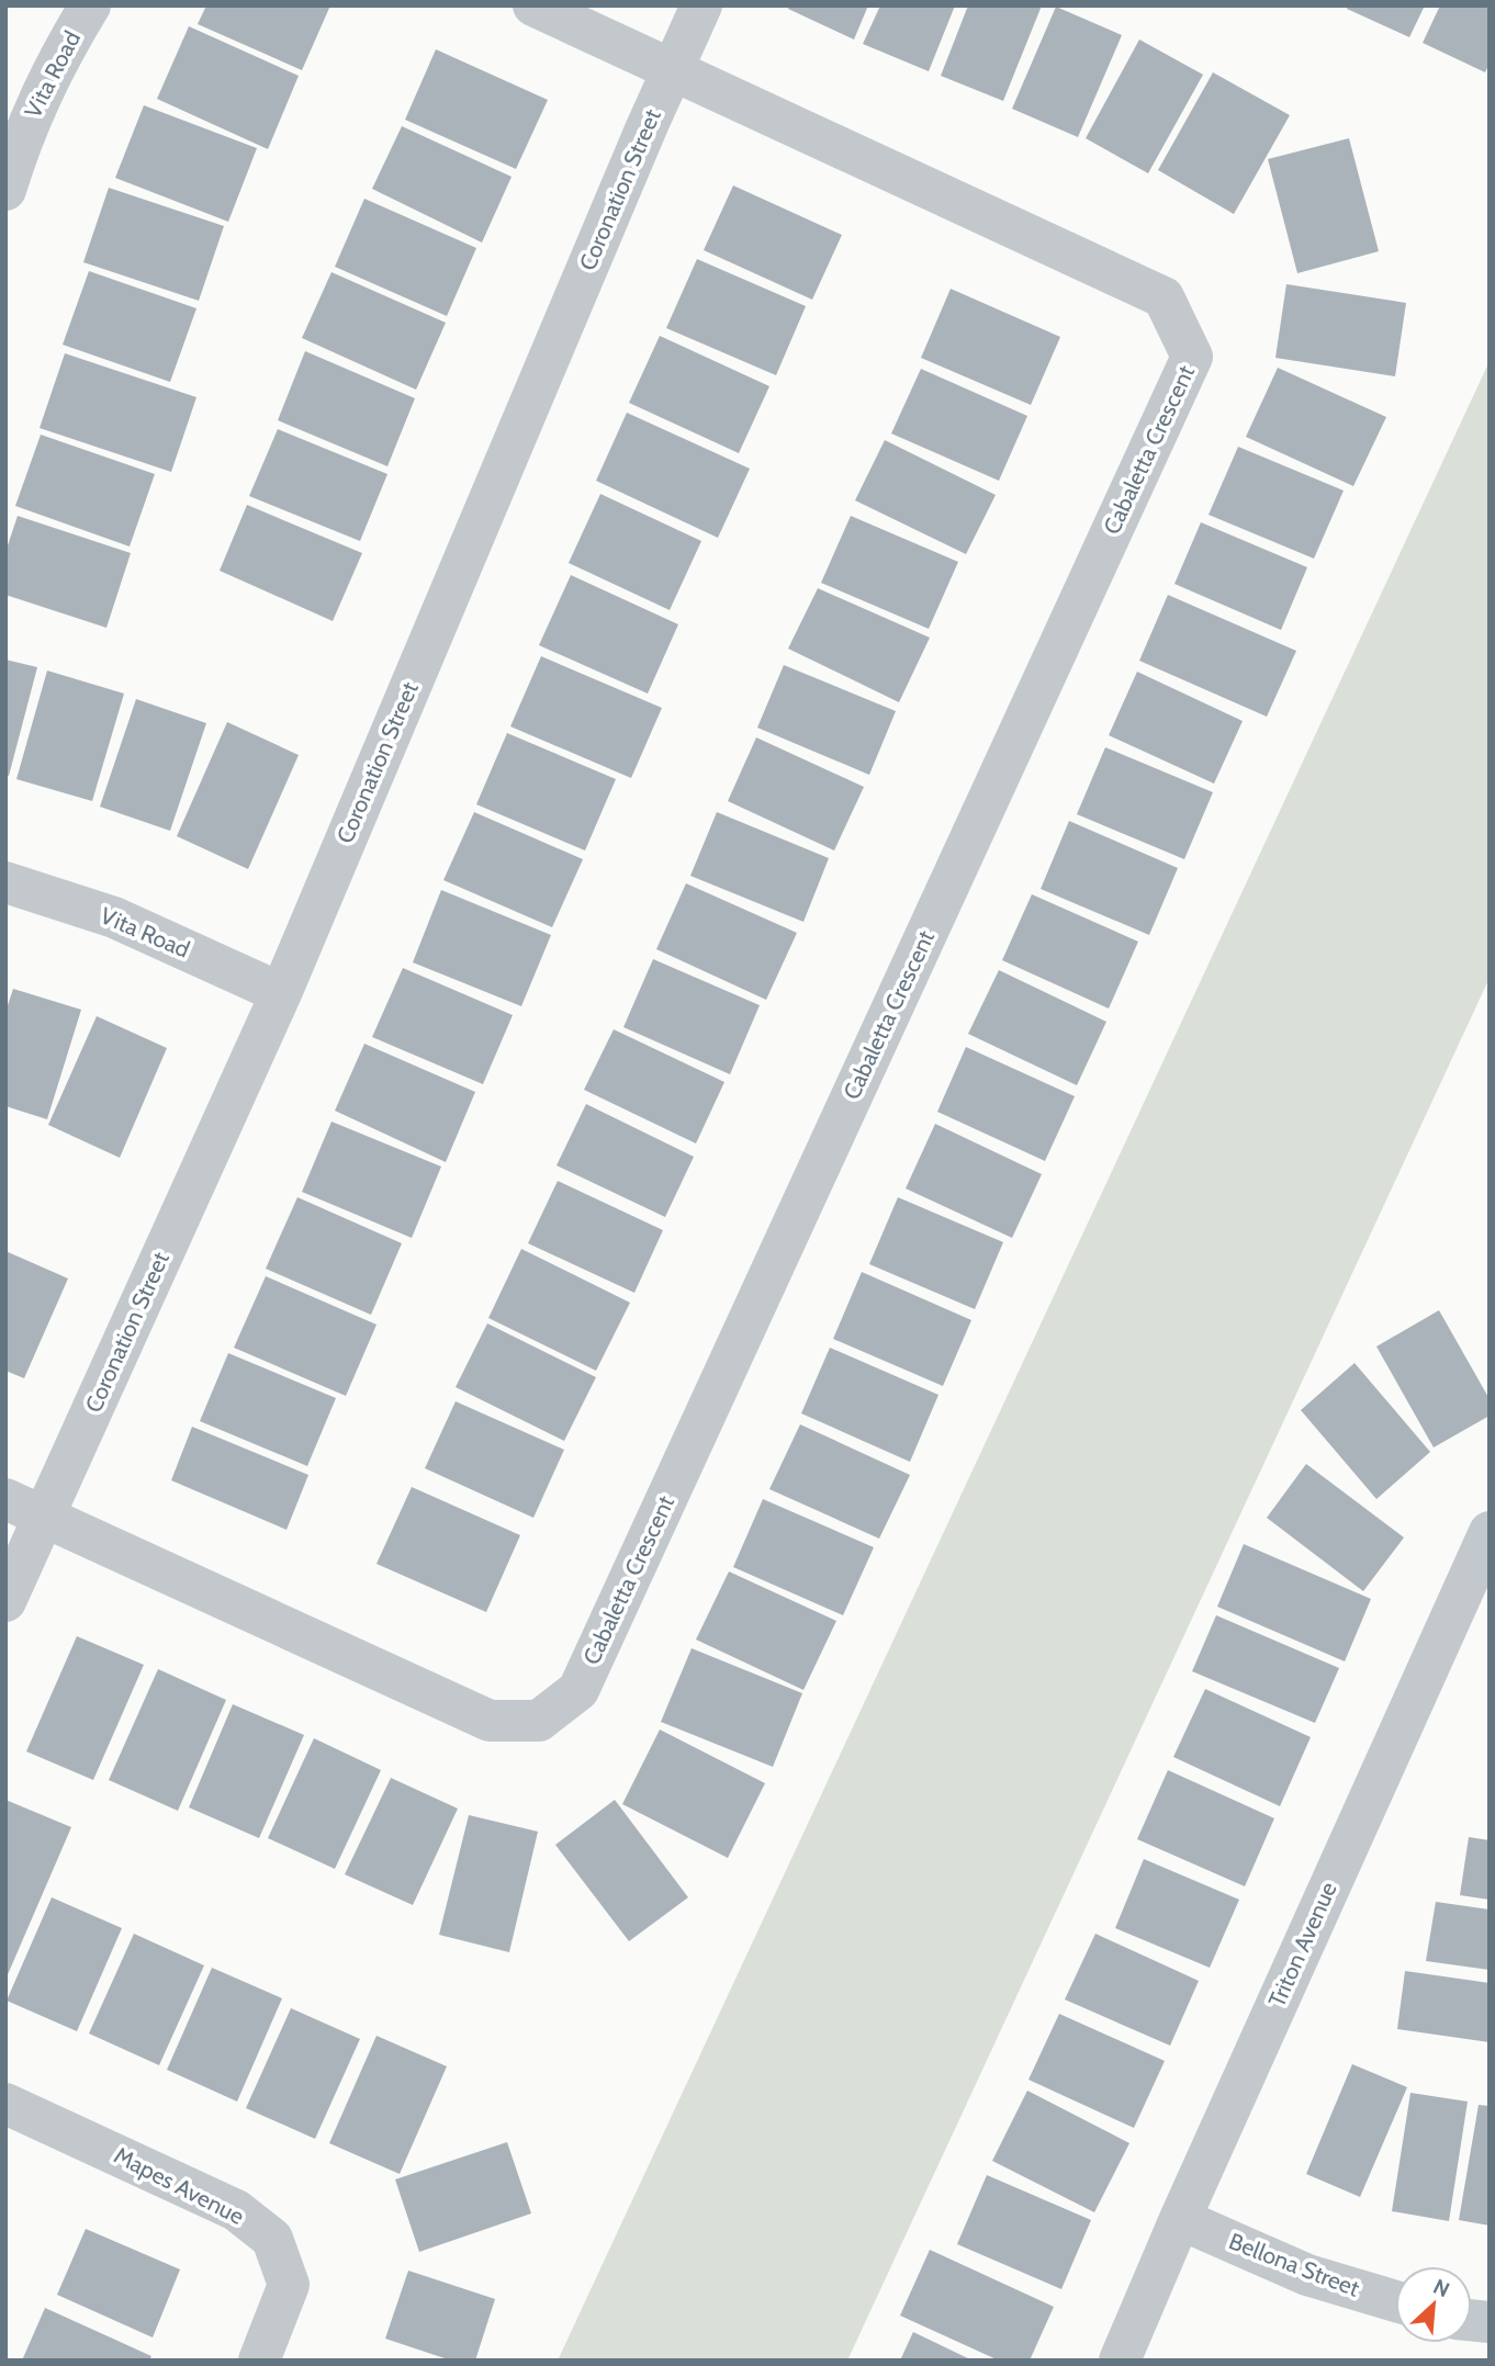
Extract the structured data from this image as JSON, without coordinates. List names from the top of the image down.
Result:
{
  "streets": {
    "street": [
      "Vita Road",
      "Coronation Street",
      "Cabaletta Crescent",
      "Triton Avenue",
      "Mapes Avenue",
      "Bellona Street"
    ]
  },
  "crossings": [
    ["Vita Road", "Coronation Street"],
    ["Coronation Street", "Cabaletta Crescent"],
    ["Triton Avenue", "Bellona Street"]
  ],
  "north": "top right"
}
